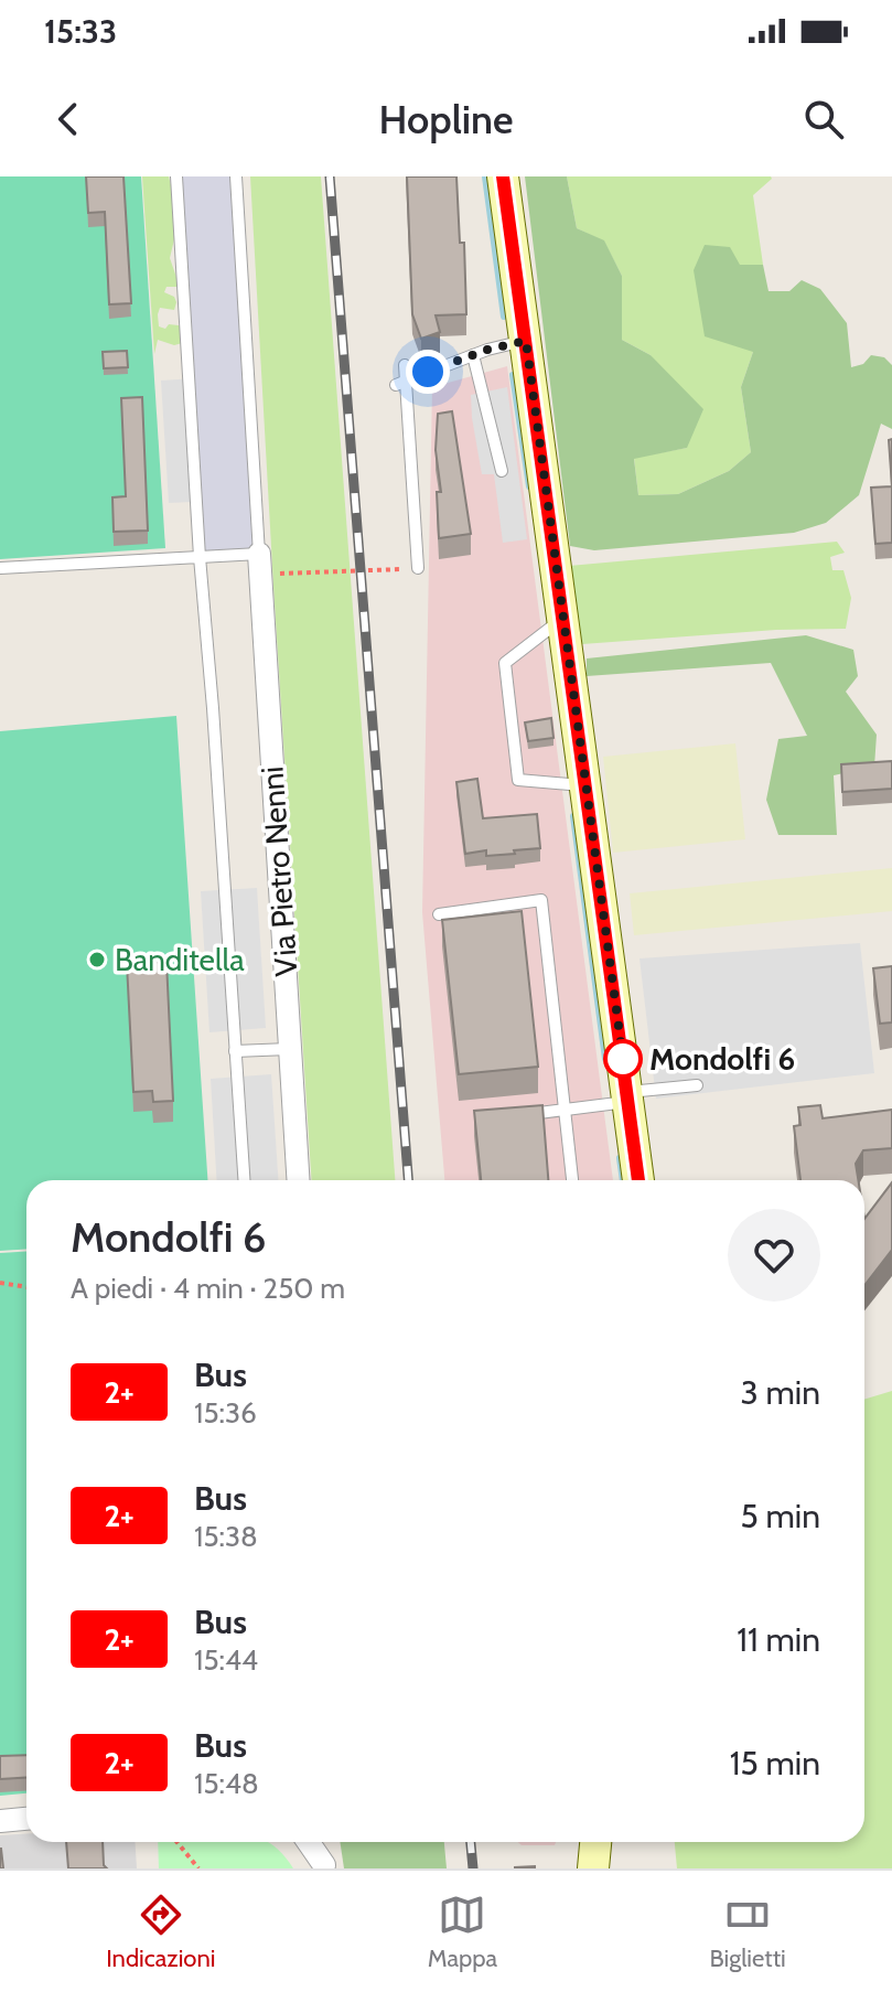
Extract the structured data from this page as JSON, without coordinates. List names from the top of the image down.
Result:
{
  "streets": {
    "street": ["Via Pietro Nenni"]
  },
  "places": ["Banditella", "Mondolfi 6"],
  "lines": ["bus line 2+"],
  "page": {
    "status": "15:33",
    "header": "Hopline",
    "heading": ["Mondolfi 6", "A piedi · 4 min · 250 m"],
    "list": [
      {
        "mark": "2+",
        "name": "Bus",
        "note": "15:36",
        "value": "3 min"
      },
      {
        "mark": "2+",
        "name": "Bus",
        "note": "15:38",
        "value": "5 min"
      },
      {
        "mark": "2+",
        "name": "Bus",
        "note": "15:44",
        "value": "11 min"
      },
      {
        "mark": "2+",
        "name": "Bus",
        "note": "15:48",
        "value": "15 min"
      }
    ],
    "tabs": ["Indicazioni", "Mappa", "Biglietti"]
  }
}
